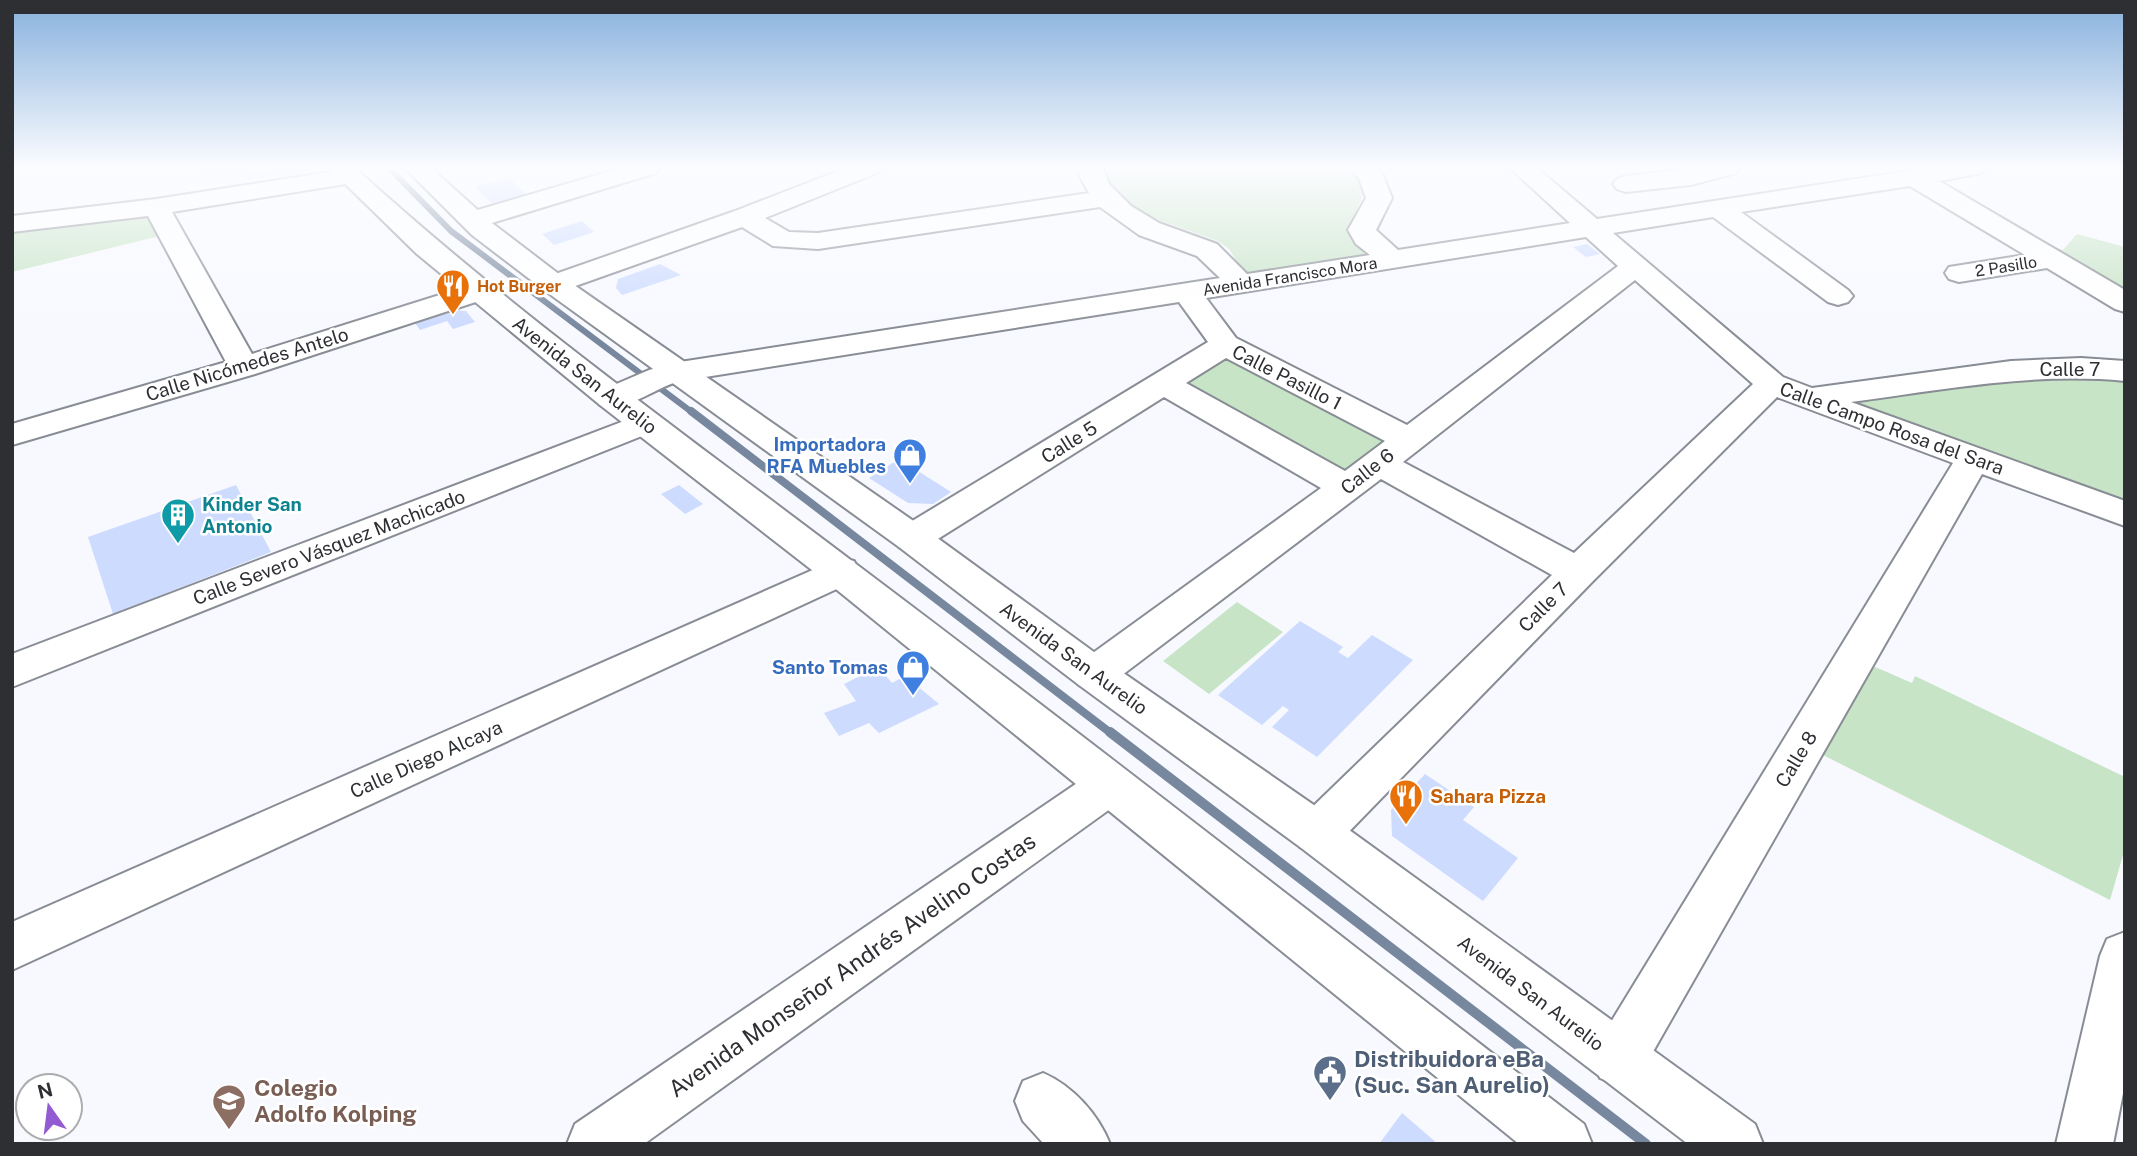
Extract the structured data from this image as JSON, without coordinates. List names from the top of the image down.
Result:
{
  "streets": {
    "street": [
      "2 Pasillo",
      "Avenida Francisco Mora",
      "Calle Nicómedes Antelo",
      "Calle 7",
      "Avenida San Aurelio",
      "Calle Pasillo 1",
      "Calle Campo Rosa del Sara",
      "Calle 5",
      "Calle 6",
      "Calle Severo Vásquez Machicado",
      "Calle Diego Alcaya",
      "Calle 8",
      "Avenida Monseñor Andrés Avelino Costas"
    ]
  },
  "crossings": [
    ["Avenida Francisco Mora", "Avenida San Aurelio"],
    ["Avenida Francisco Mora", "Calle Pasillo 1"],
    ["Avenida Francisco Mora", "Calle Campo Rosa del Sara"],
    ["Avenida Francisco Mora", "Calle Severo Vásquez Machicado"],
    ["Calle Nicómedes Antelo", "Avenida San Aurelio"],
    ["Calle 7", "Avenida San Aurelio"],
    ["Calle 7", "Calle Campo Rosa del Sara"],
    ["Avenida San Aurelio", "Calle 5"],
    ["Avenida San Aurelio", "Calle 6"],
    ["Avenida San Aurelio", "Calle Severo Vásquez Machicado"],
    ["Avenida San Aurelio", "Calle Diego Alcaya"],
    ["Avenida San Aurelio", "Calle 8"],
    ["Avenida San Aurelio", "Avenida Monseñor Andrés Avelino Costas"],
    ["Calle Pasillo 1", "Calle 5"],
    ["Calle Pasillo 1", "Calle 6"],
    ["Calle Campo Rosa del Sara", "Calle 6"],
    ["Calle Campo Rosa del Sara", "Calle 8"]
  ],
  "places": {
    "restaurant": ["Hot Burger", "Sahara Pizza"],
    "shop": ["Importadora RFA Muebles", "Santo Tomas"],
    "building": ["Kinder San Antonio"],
    "public building": ["Distribuidora eBa (Suc. San Aurelio)"],
    "school or university": ["Colegio Adolfo Kolping"]
  },
  "north": "top"
}
